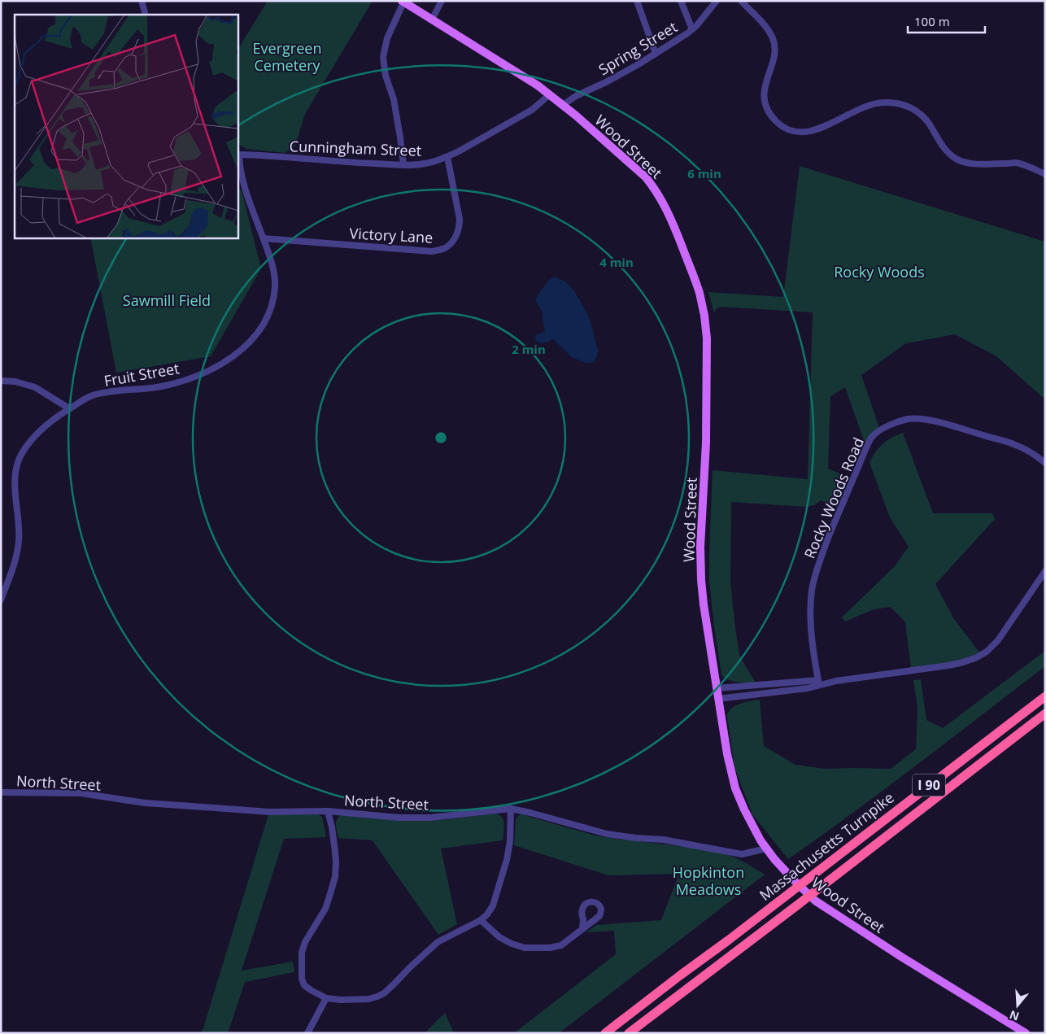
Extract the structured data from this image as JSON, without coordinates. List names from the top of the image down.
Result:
{
  "streets": {
    "highway": ["I 90", "Massachusetts Turnpike"],
    "main road": ["Wood Street"],
    "street": [
      "Spring Street",
      "Cunningham Street",
      "Victory Lane",
      "Fruit Street",
      "Rocky Woods Road",
      "North Street"
    ]
  },
  "crossings": [
    ["Spring Street", "Wood Street"],
    ["Wood Street", "Cunningham Street"],
    ["Wood Street", "North Street"],
    ["Cunningham Street", "Victory Lane"],
    ["Cunningham Street", "Fruit Street"],
    ["Victory Lane", "Fruit Street"]
  ],
  "parks": [
    "Evergreen Cemetery",
    "Rocky Woods",
    "Sawmill Field",
    "Hopkinton Meadows"
  ],
  "scale_bar": "100 m",
  "north": "bottom",
  "rings": ["6 min", "4 min", "2 min"]
}
